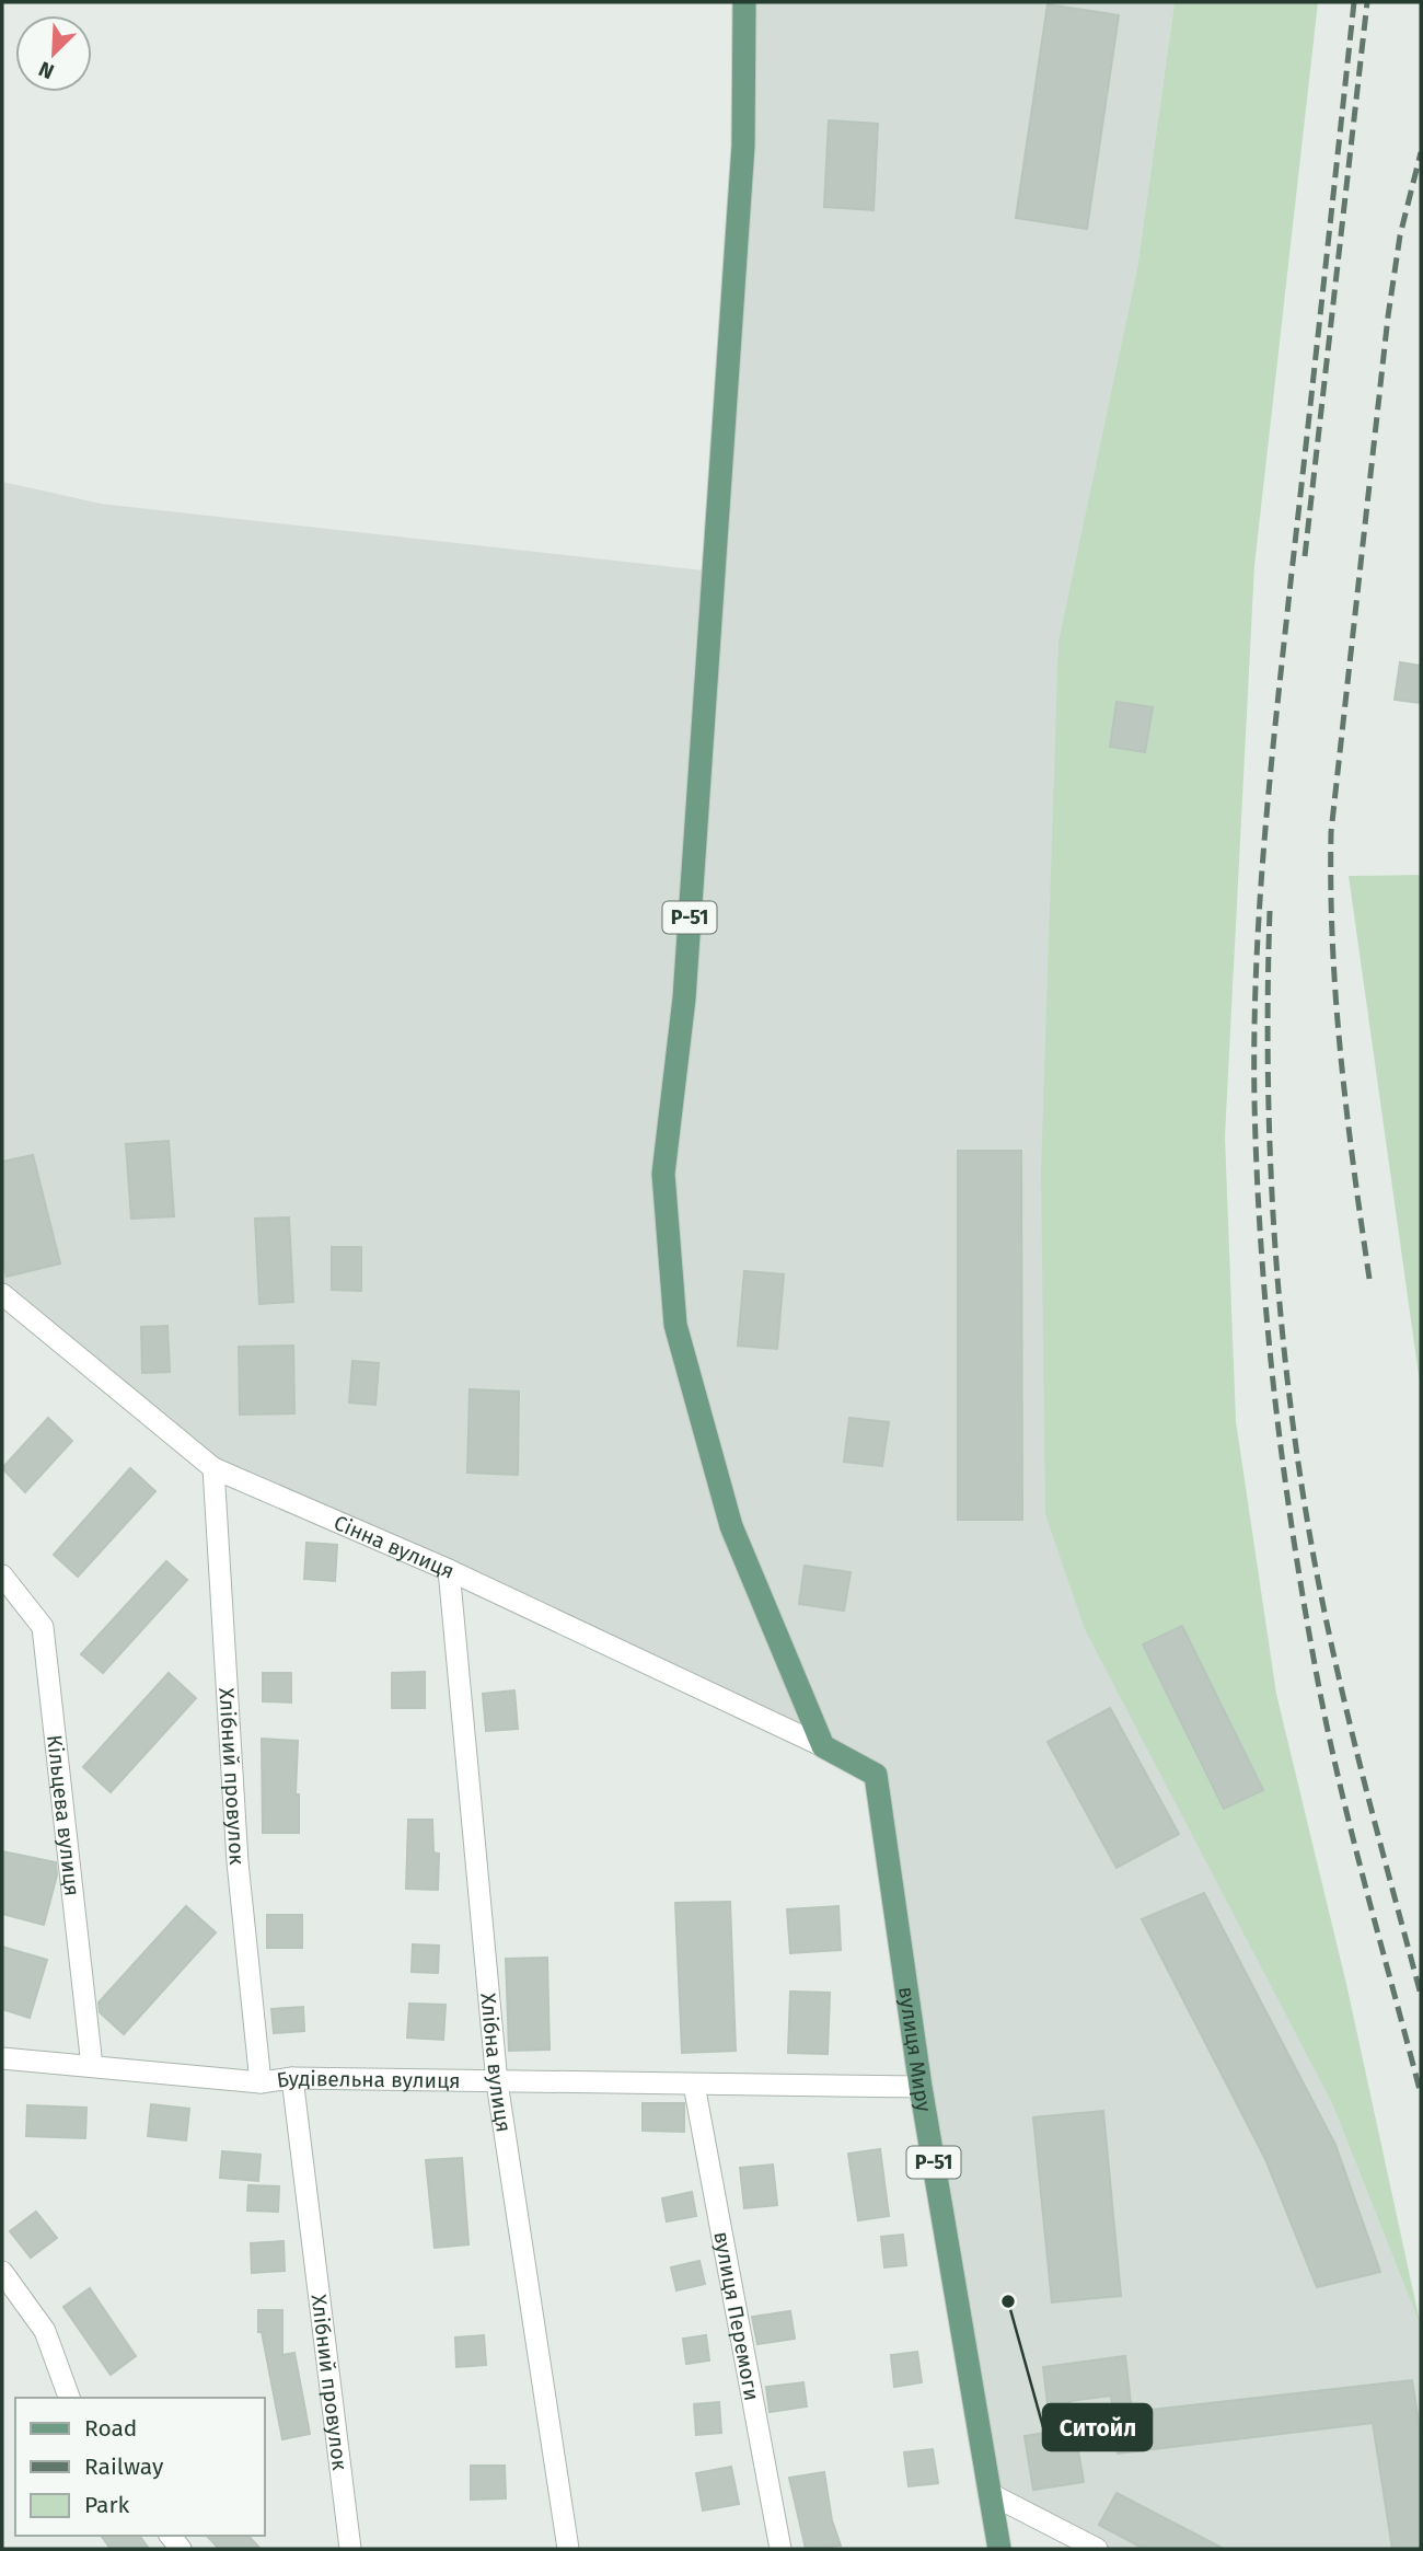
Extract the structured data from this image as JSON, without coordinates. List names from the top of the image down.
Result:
{
  "streets": {
    "main road": ["Р-51", "вулиця Миру"],
    "street": [
      "Сінна вулиця",
      "Хлібний провулок",
      "Кільцева вулиця",
      "Хлібна вулиця",
      "Будівельна вулиця",
      "вулиця Перемоги"
    ]
  },
  "crossings": [
    ["Р-51", "Сінна вулиця"],
    ["Р-51", "вулиця Миру"],
    ["Сінна вулиця", "Хлібний провулок"],
    ["Сінна вулиця", "вулиця Миру"],
    ["Сінна вулиця", "Хлібна вулиця"],
    ["Хлібний провулок", "Будівельна вулиця"],
    ["Кільцева вулиця", "Будівельна вулиця"],
    ["вулиця Миру", "Будівельна вулиця"],
    ["Хлібна вулиця", "Будівельна вулиця"],
    ["Будівельна вулиця", "вулиця Перемоги"]
  ],
  "places": ["Ситойл"],
  "legend": ["Road", "Railway", "Park"],
  "north": "bottom left"
}
